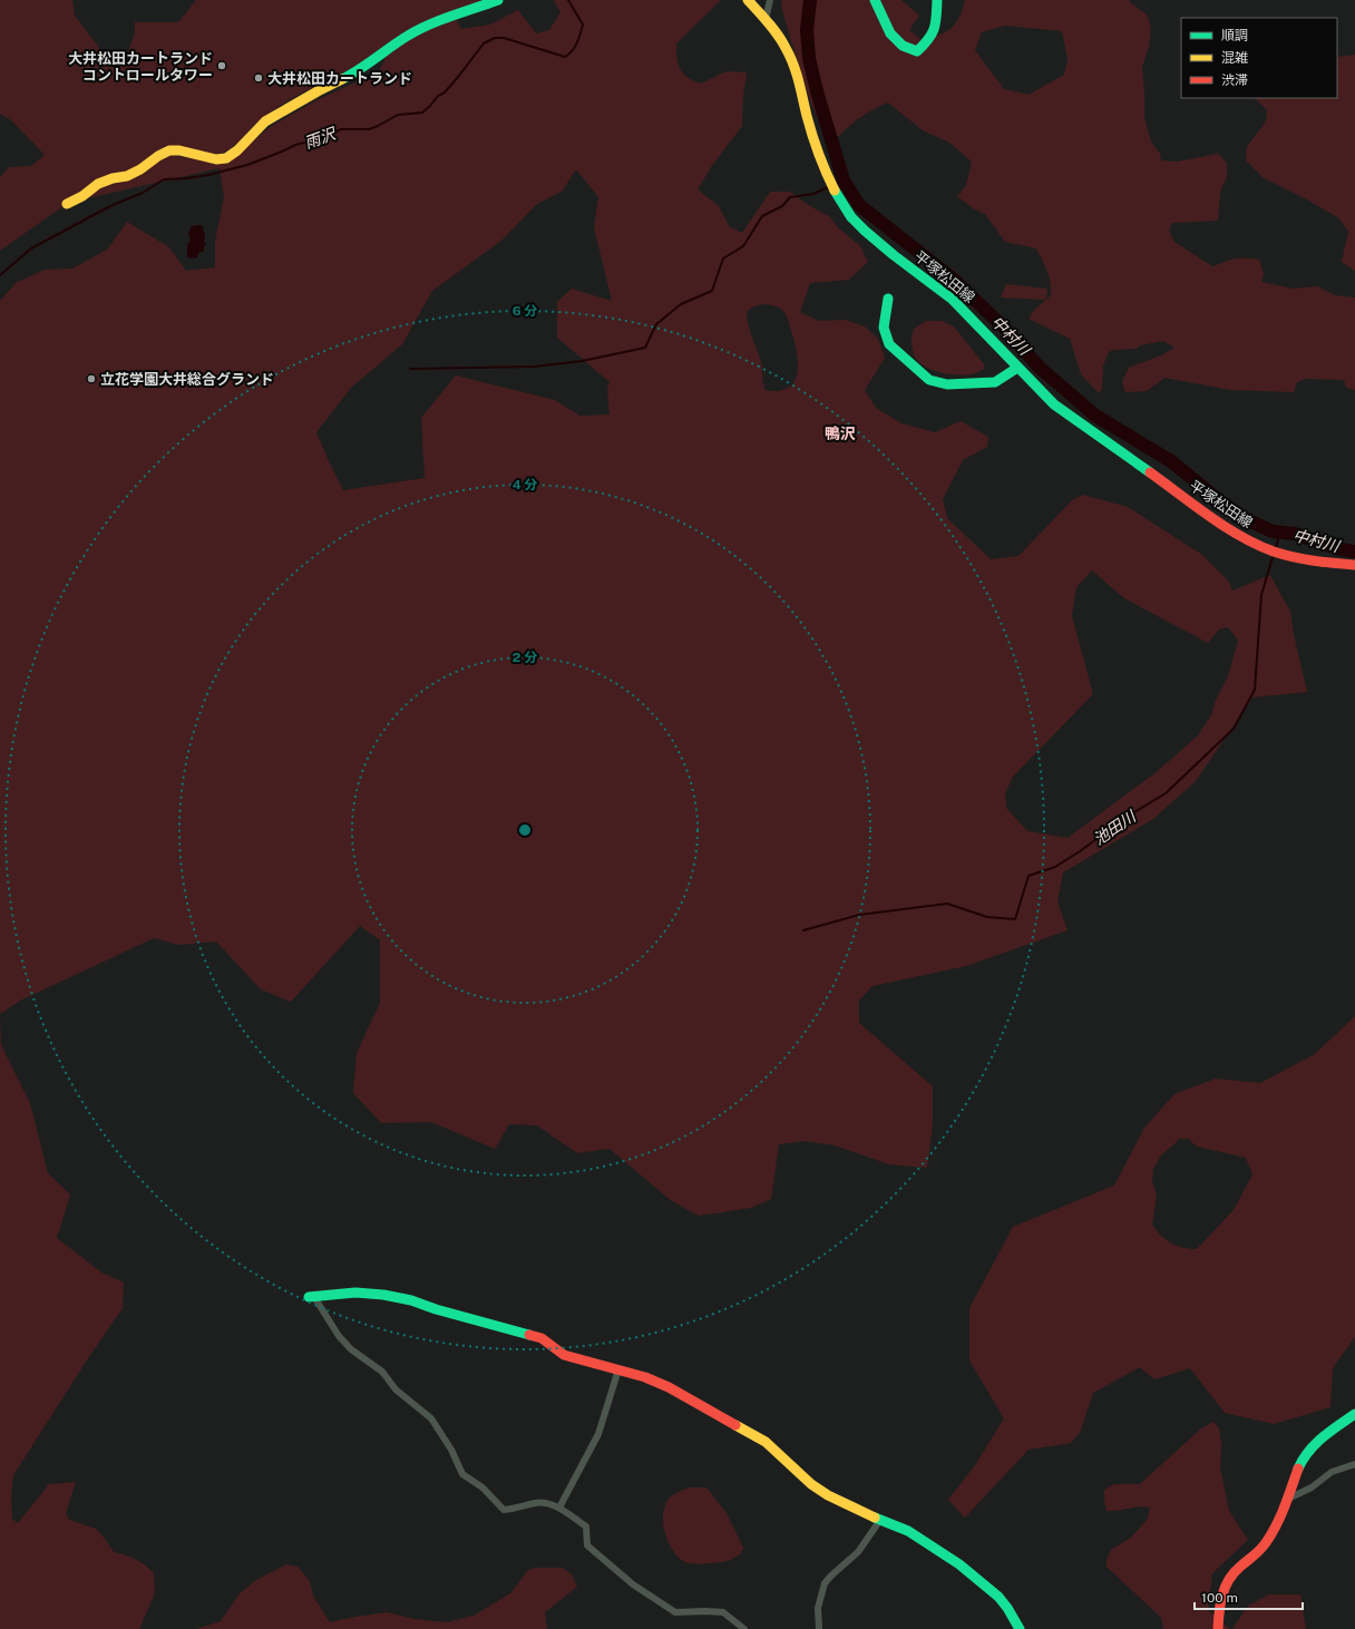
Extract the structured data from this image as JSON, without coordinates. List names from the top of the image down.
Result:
{
  "streets": {
    "street": ["平塚松田線"]
  },
  "districts": ["鴨沢"],
  "water": ["雨沢", "中村川", "池田川"],
  "places": ["大井松田カートランド コントロールタワー", "大井松田カートランド", "立花学園大井総合グランド"],
  "legend": ["順調", "混雑", "渋滞"],
  "scale_bar": "100 m",
  "rings": ["6 分", "4 分", "2 分"]
}
